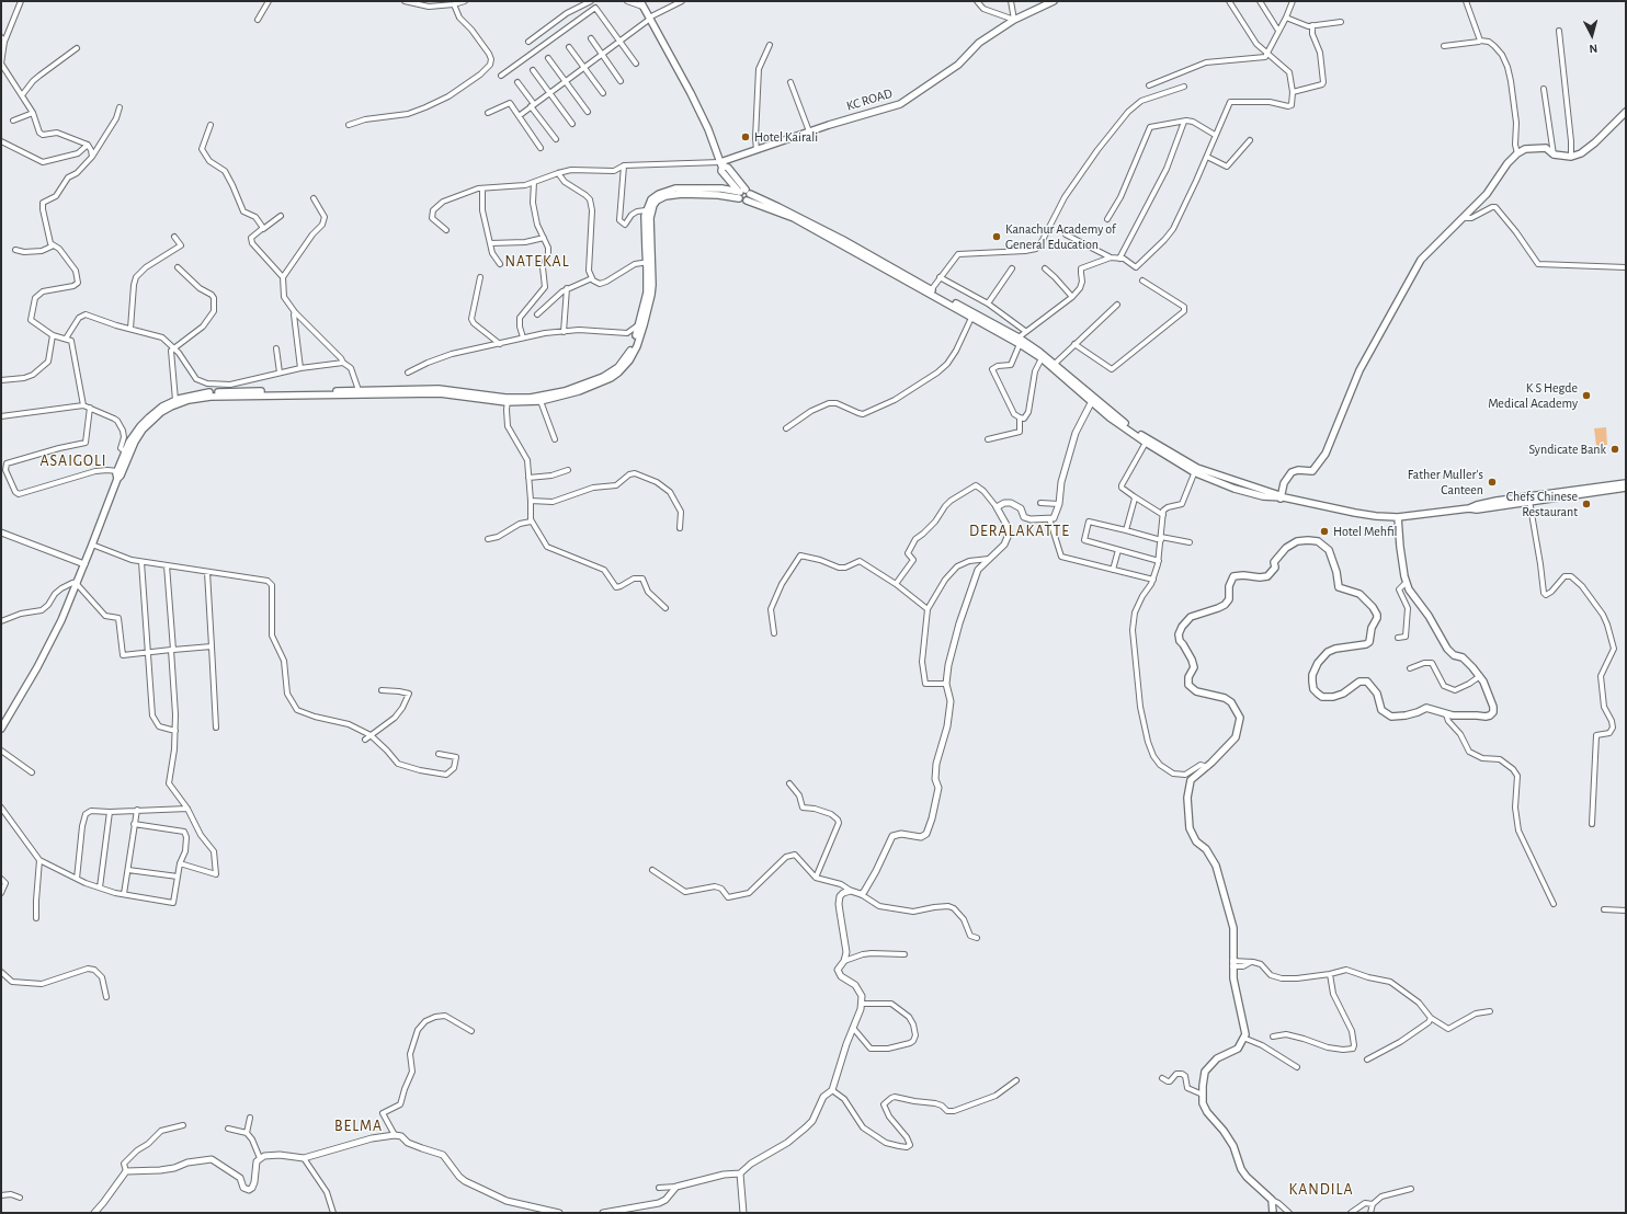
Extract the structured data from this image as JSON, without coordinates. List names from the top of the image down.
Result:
{
  "streets": {
    "main road": ["KC ROAD"]
  },
  "districts": [
    "NATEKAL",
    "ASAIGOLI",
    "DERALAKATTE",
    "BELMA",
    "KANDILA"
  ],
  "places": [
    "Hotel Kairali",
    "Kanachur Academy of General Education",
    "K S Hegde Medical Academy",
    "Syndicate Bank",
    "Father Muller's Canteen",
    "Chefs Chinese Restaurant",
    "Hotel Mehfil"
  ],
  "north": "bottom"
}
